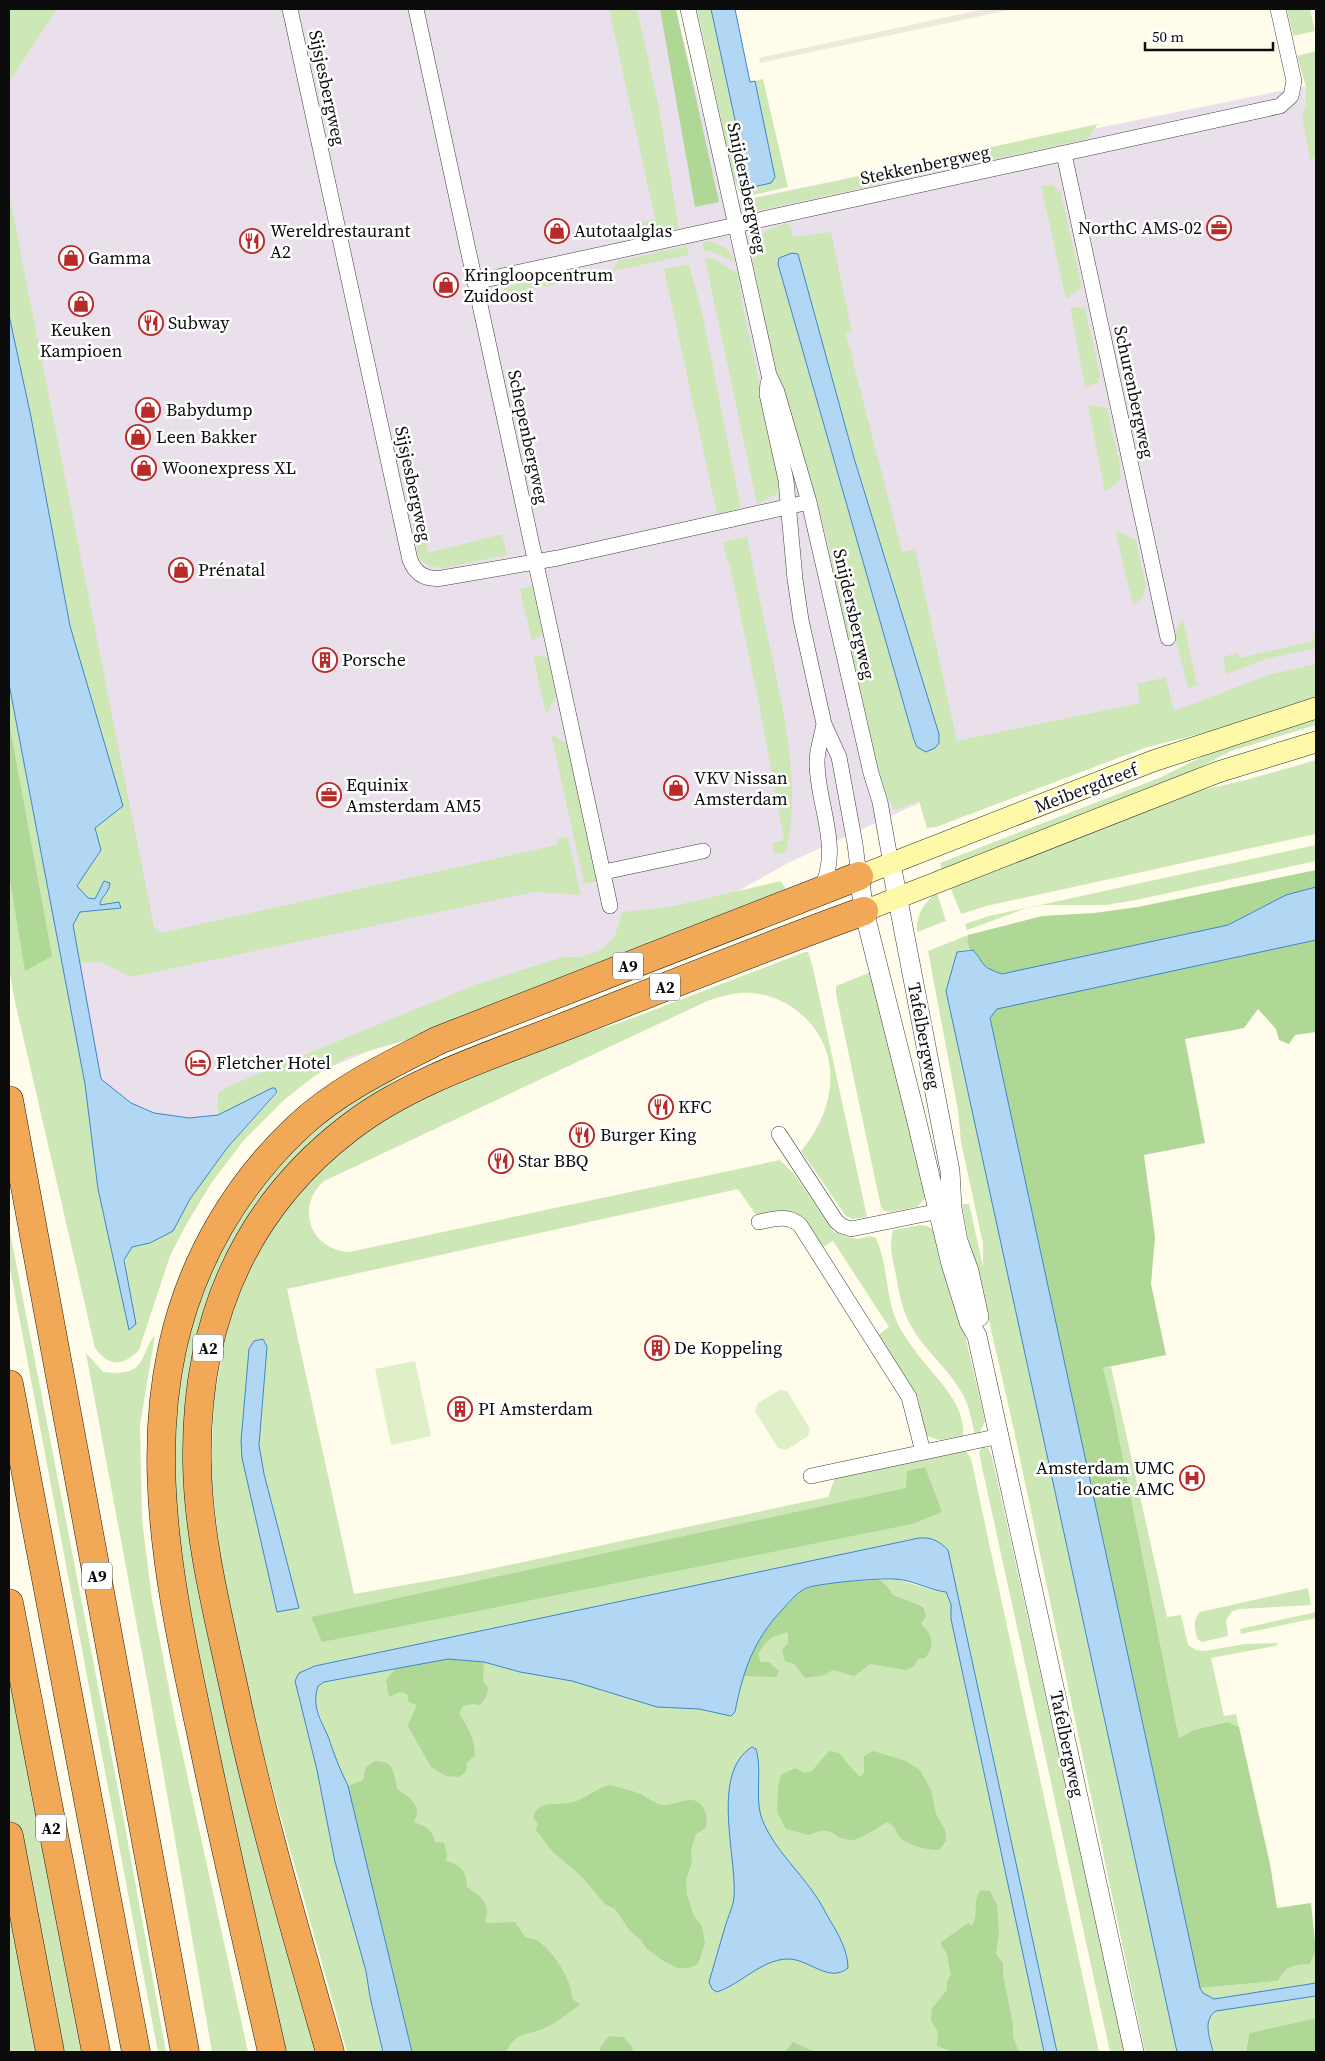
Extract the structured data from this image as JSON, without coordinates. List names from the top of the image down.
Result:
{
  "streets": {
    "highway": ["A9", "A2"],
    "main road": ["Meibergdreef"],
    "street": [
      "Sijsjesbergweg",
      "Stekkenbergweg",
      "Snijdersbergweg",
      "Schurenbergweg",
      "Schepenbergweg",
      "Tafelbergweg"
    ]
  },
  "crossings": [
    ["Sijsjesbergweg", "Snijdersbergweg"],
    ["Sijsjesbergweg", "Schepenbergweg"],
    ["Stekkenbergweg", "Snijdersbergweg"],
    ["Stekkenbergweg", "Schurenbergweg"],
    ["Stekkenbergweg", "Schepenbergweg"],
    ["Snijdersbergweg", "Meibergdreef"],
    ["Snijdersbergweg", "A9"],
    ["Snijdersbergweg", "Tafelbergweg"],
    ["Meibergdreef", "A9"],
    ["Meibergdreef", "A2"],
    ["Meibergdreef", "Tafelbergweg"],
    ["A9", "Tafelbergweg"],
    ["A2", "Tafelbergweg"]
  ],
  "places": {
    "office": ["NorthC AMS-02", "Equinix Amsterdam AM5"],
    "shop": [
      "Autotaalglas",
      "Gamma",
      "Kringloopcentrum Zuidoost",
      "Keuken Kampioen",
      "Babydump",
      "Leen Bakker",
      "Woonexpress XL",
      "Prénatal",
      "VKV Nissan Amsterdam"
    ],
    "restaurant": [
      "Wereldrestaurant A2",
      "Subway",
      "KFC",
      "Burger King",
      "Star BBQ"
    ],
    "building": ["Porsche", "De Koppeling", "PI Amsterdam"],
    "hotel": ["Fletcher Hotel"],
    "hospital": ["Amsterdam UMC locatie AMC"]
  },
  "scale_bar": "50 m"
}
